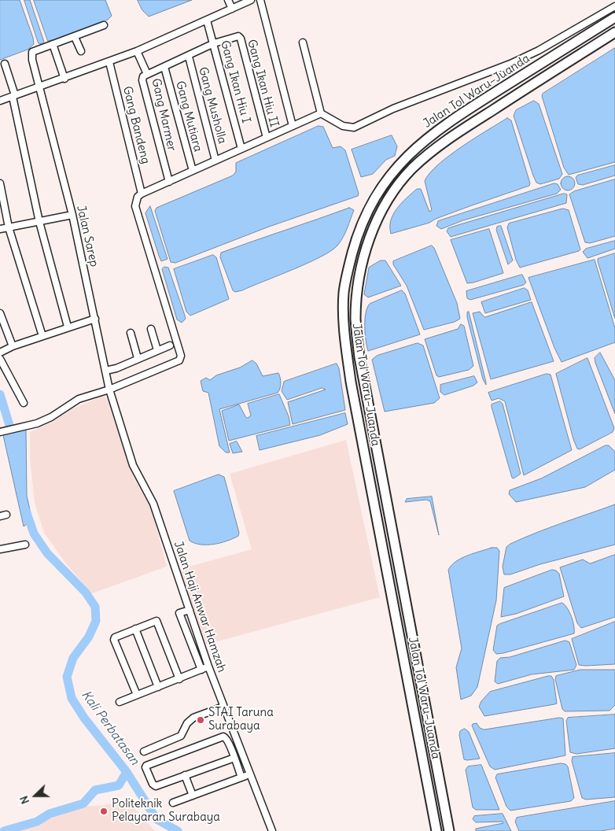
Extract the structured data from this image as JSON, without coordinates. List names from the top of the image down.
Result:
{
  "streets": {
    "highway": ["Jalan Tol Waru–Juanda"],
    "street": [
      "Gang Ikan Hiu I",
      "Gang Ikan Hiu II",
      "Gang Musholla",
      "Gang Marmer",
      "Gang Mutiara",
      "Gang Bandeng",
      "Jalan Sarep",
      "Jalan Haji Anwar Hamzah"
    ]
  },
  "crossings": [
    ["Gang Ikan Hiu I", "Gang Ikan Hiu II"],
    ["Gang Ikan Hiu I", "Gang Marmer"],
    ["Gang Ikan Hiu II", "Gang Marmer"],
    ["Gang Musholla", "Gang Marmer"],
    ["Gang Marmer", "Gang Mutiara"],
    ["Jalan Sarep", "Jalan Haji Anwar Hamzah"]
  ],
  "water": ["Kali Perbatasan"],
  "places": ["STAI Taruna Surabaya", "Politeknik Pelayaran Surabaya"],
  "north": "left"
}
